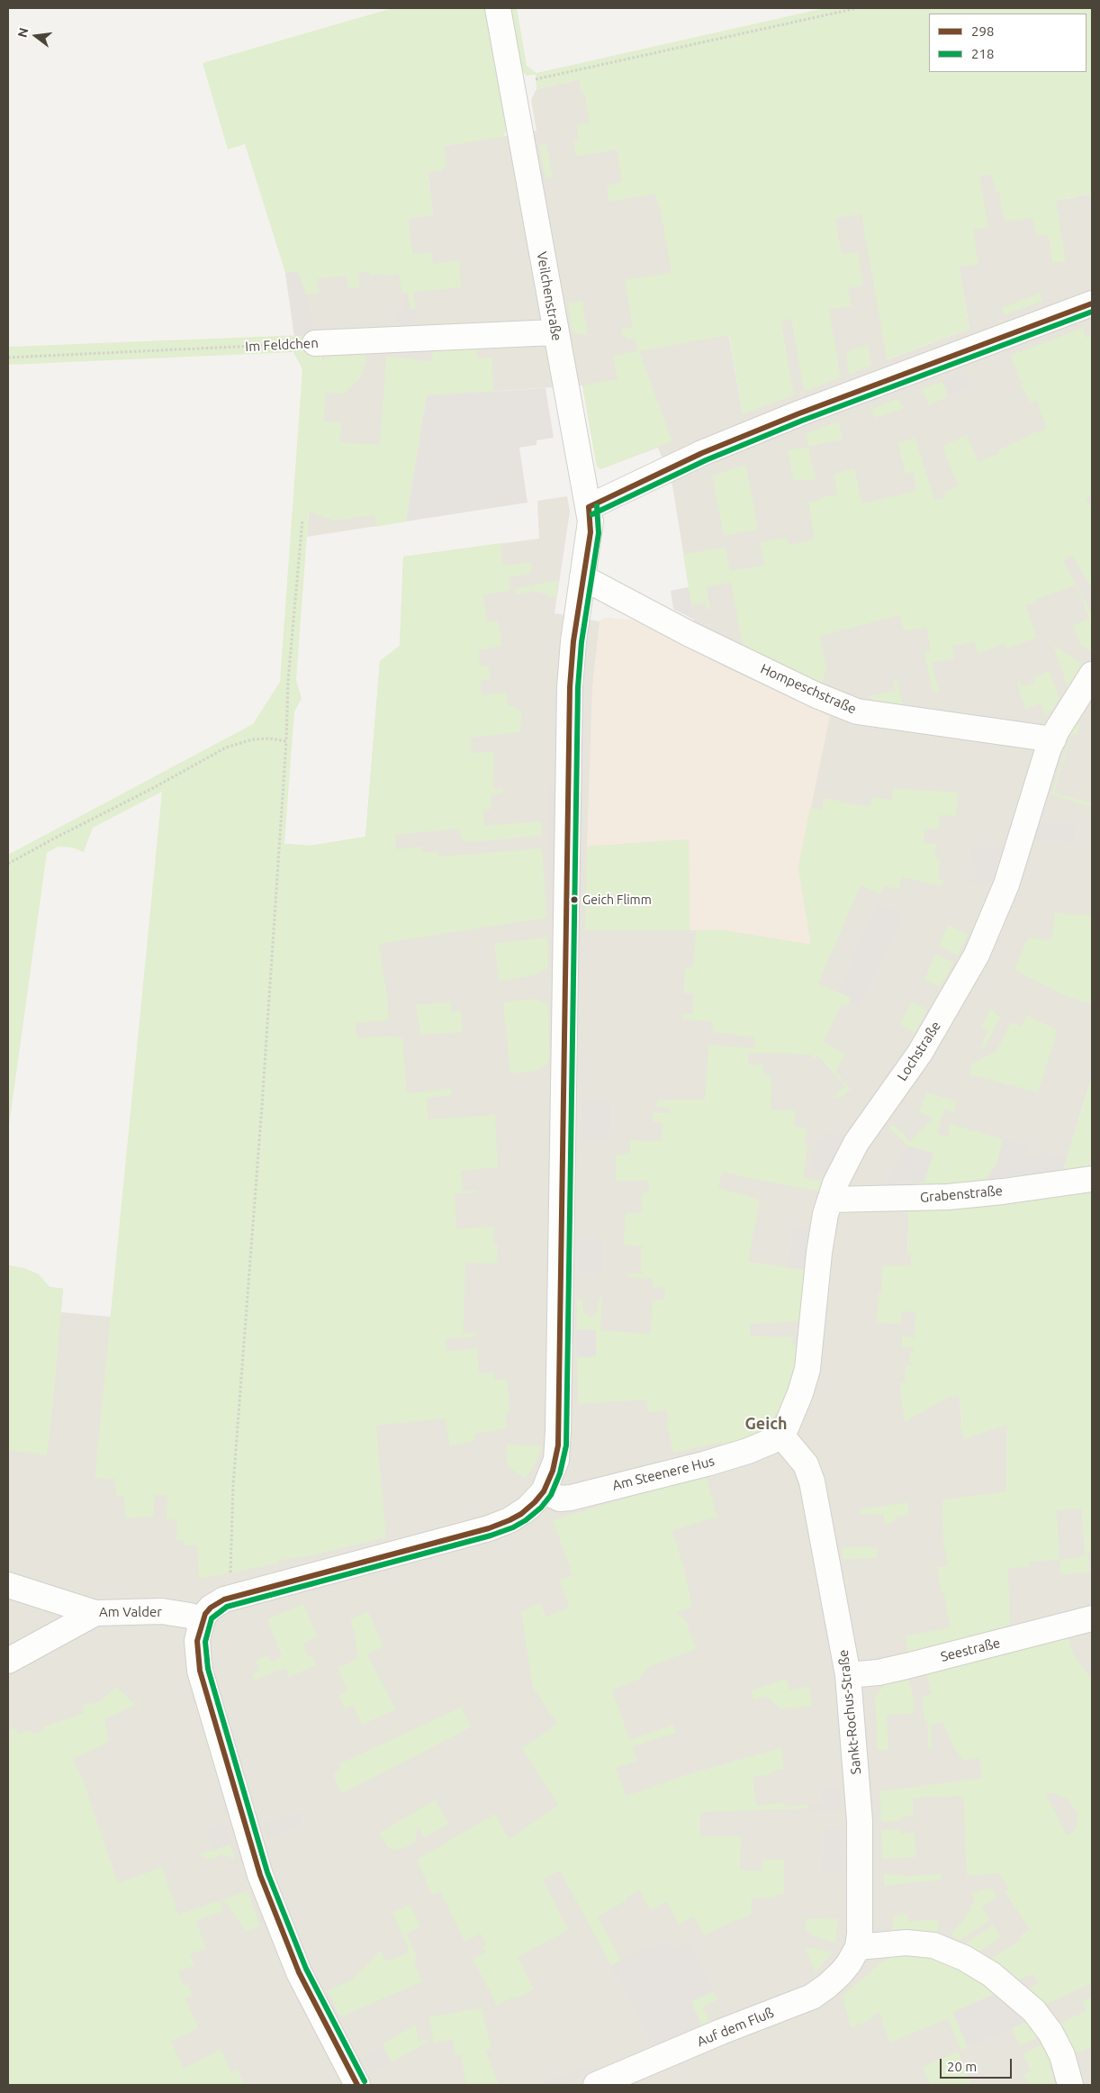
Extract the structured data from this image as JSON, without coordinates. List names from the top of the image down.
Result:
{
  "streets": {
    "street": [
      "Veilchenstraße",
      "Im Feldchen",
      "Hompeschstraße",
      "Lochstraße",
      "Grabenstraße",
      "Am Steenere Hus",
      "Am Valder",
      "Seestraße",
      "Sankt-Rochus-Straße",
      "Auf dem Fluß"
    ]
  },
  "crossings": [
    ["Veilchenstraße", "Im Feldchen"],
    ["Veilchenstraße", "Hompeschstraße"],
    ["Veilchenstraße", "Am Steenere Hus"],
    ["Veilchenstraße", "Am Valder"],
    ["Hompeschstraße", "Lochstraße"],
    ["Lochstraße", "Grabenstraße"],
    ["Lochstraße", "Am Steenere Hus"],
    ["Lochstraße", "Sankt-Rochus-Straße"],
    ["Am Steenere Hus", "Sankt-Rochus-Straße"],
    ["Seestraße", "Sankt-Rochus-Straße"],
    ["Sankt-Rochus-Straße", "Auf dem Fluß"]
  ],
  "districts": ["Geich"],
  "places": ["Geich Flimm"],
  "lines": ["transit line 298", "transit line 218"],
  "legend": ["298", "218"],
  "scale_bar": "20 m",
  "north": "left"
}
